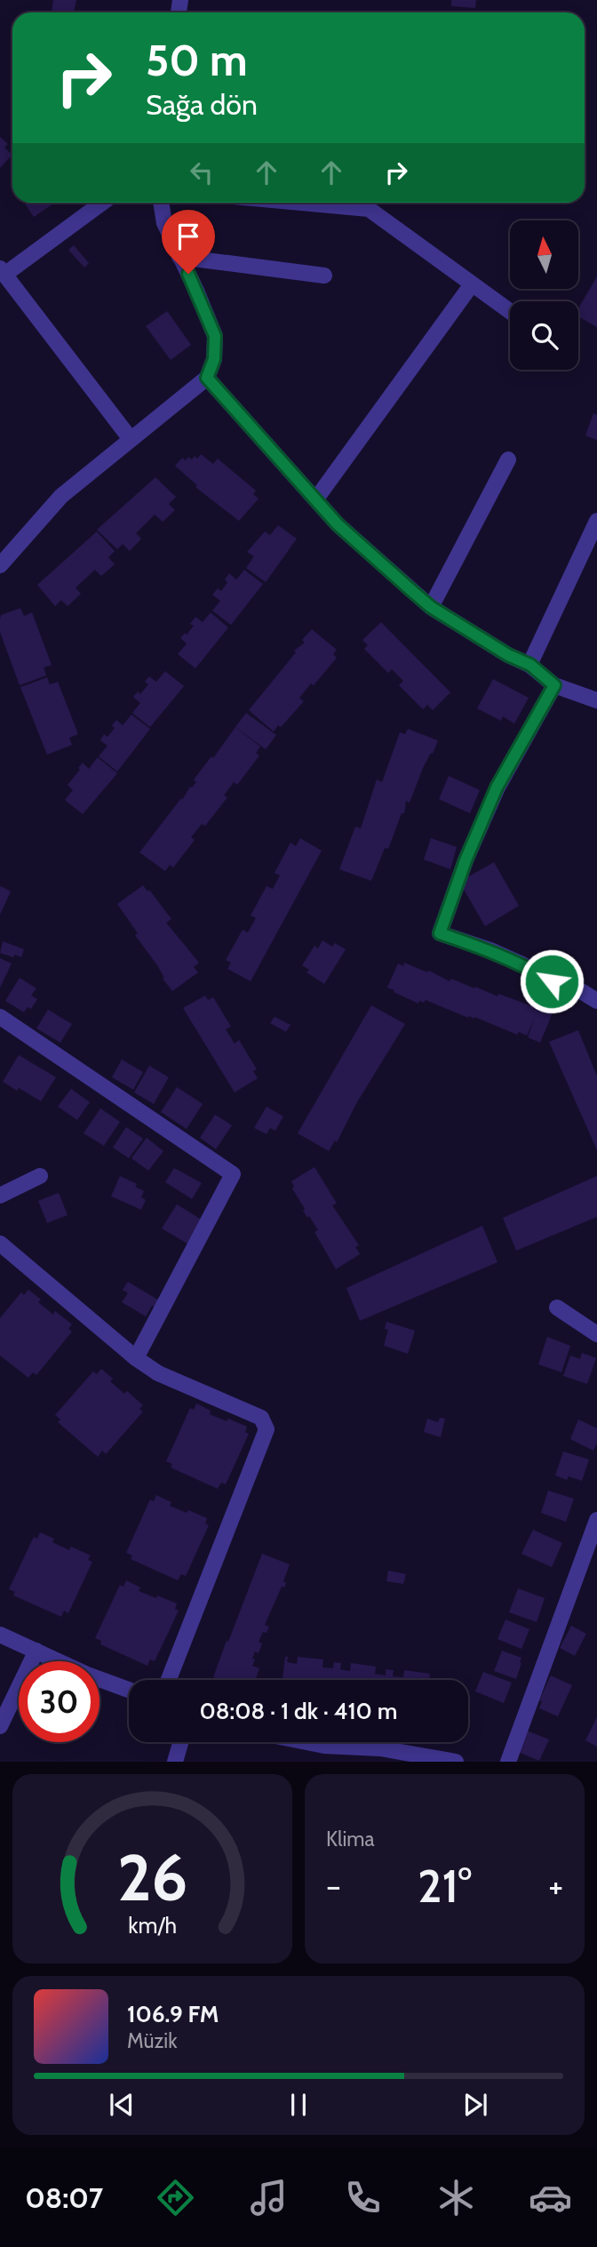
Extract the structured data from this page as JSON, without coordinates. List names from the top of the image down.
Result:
{
  "north": "top",
  "page": {
    "turn": ["50 m", "Sağa dön"],
    "limit": "30",
    "trip": "08:08 · 1 dk · 410 m",
    "tile": "Klima",
    "heat": ["−", "21°", "+"],
    "song": ["106.9 FM", "Müzik"],
    "tabs": "08:07",
    "gauge": ["26", "km/h"]
  }
}
